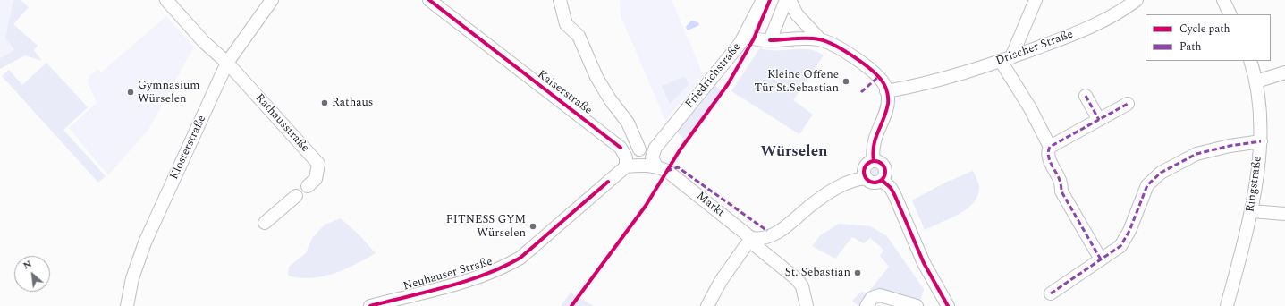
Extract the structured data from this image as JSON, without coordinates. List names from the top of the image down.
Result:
{
  "streets": {
    "street": [
      "Drischer Straße",
      "Friedrichstraße",
      "Kaiserstraße",
      "Rathausstraße",
      "Klosterstraße",
      "Ringstraße",
      "Markt",
      "Neuhauser Straße"
    ]
  },
  "crossings": [
    ["Rathausstraße", "Klosterstraße"],
    ["Markt", "Neuhauser Straße"]
  ],
  "districts": ["Würselen"],
  "places": [
    "Kleine Offene Tür St.Sebastian",
    "Gymnasium Würselen",
    "Rathaus",
    "FITNESS GYM Würselen",
    "St. Sebastian"
  ],
  "legend": ["Cycle path", "Path"],
  "north": "top left"
}
